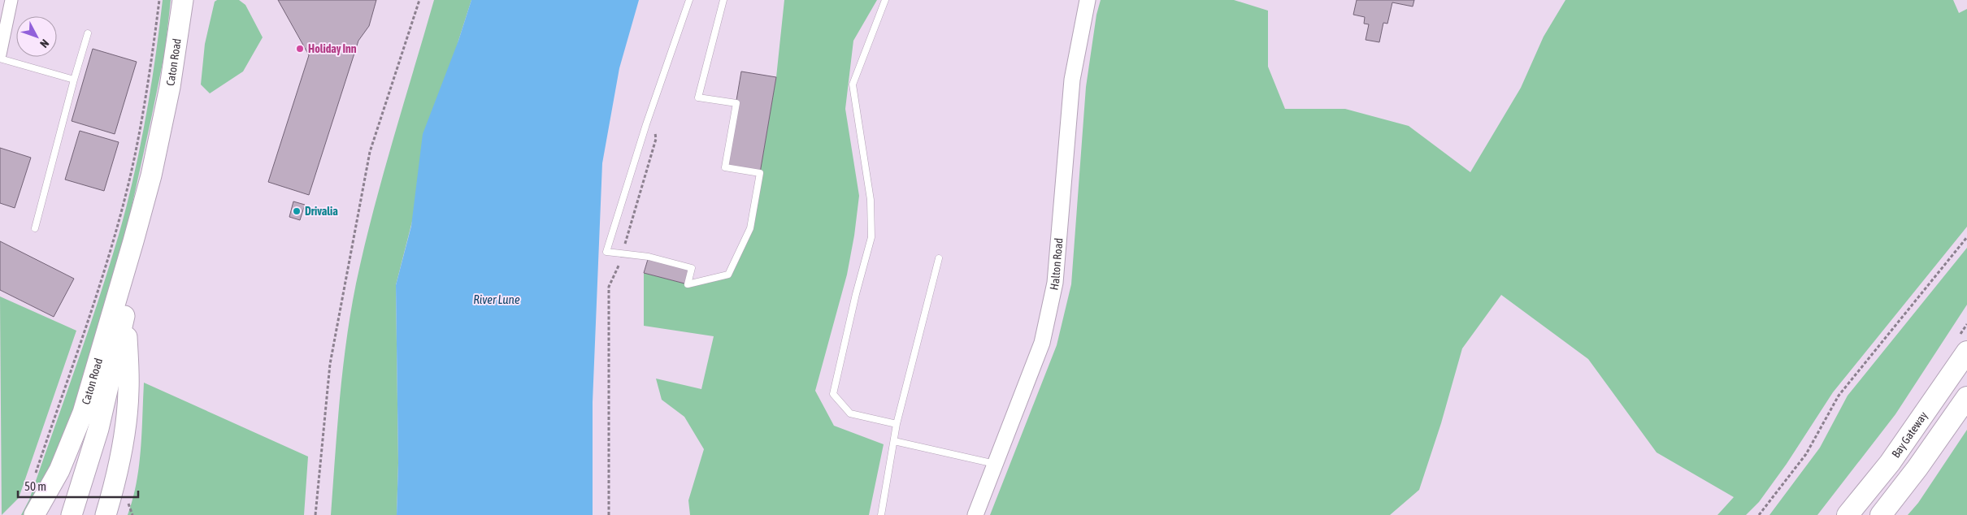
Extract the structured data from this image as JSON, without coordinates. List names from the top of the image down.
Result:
{
  "streets": {
    "highway": ["Bay Gateway"],
    "main road": ["Caton Road"],
    "street": ["Halton Road"]
  },
  "water": ["River Lune"],
  "places": ["Holiday Inn", "Drivalia"],
  "scale_bar": "50 m",
  "north": "bottom right"
}
